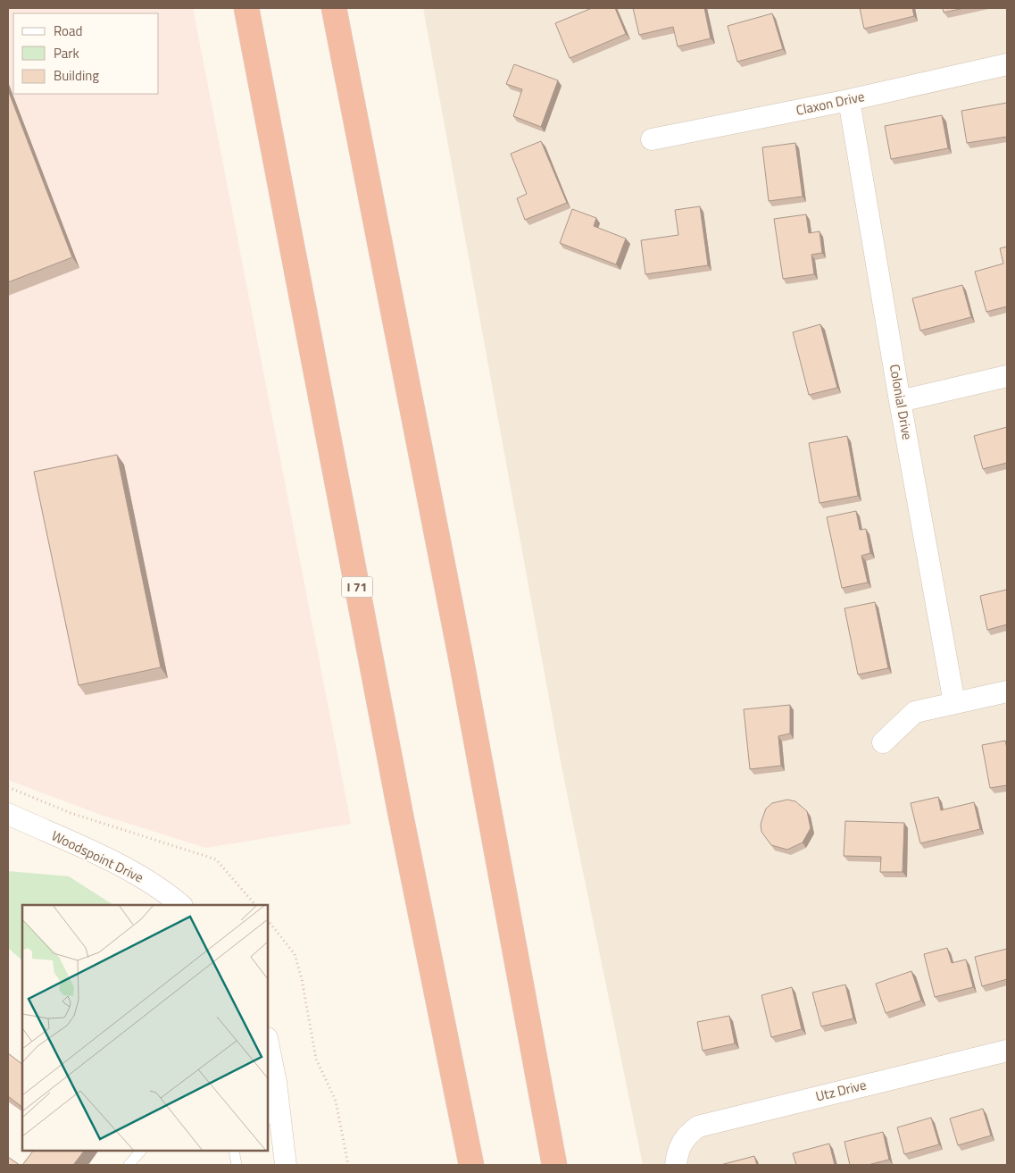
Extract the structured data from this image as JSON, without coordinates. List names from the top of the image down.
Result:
{
  "streets": {
    "highway": ["I 71"],
    "street": [
      "Claxon Drive",
      "Colonial Drive",
      "Woodspoint Drive",
      "Utz Drive"
    ]
  },
  "crossings": [
    ["Claxon Drive", "Colonial Drive"]
  ],
  "legend": ["Road", "Park", "Building"]
}
